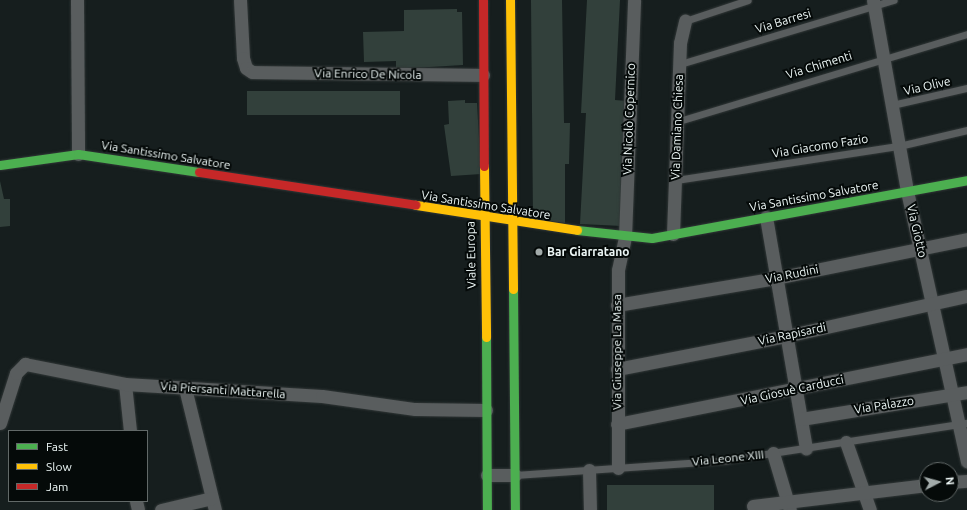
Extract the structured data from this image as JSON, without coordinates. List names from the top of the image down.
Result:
{
  "streets": {
    "street": [
      "Via Enrico De Nicola",
      "Via Nicolò Copernico",
      "Via Damiano Chiesa",
      "Via Santissimo Salvatore",
      "Via Giotto",
      "Viale Europa",
      "Via Rudini",
      "Via Rapisardi",
      "Via Giuseppe La Masa",
      "Via Piersanti Mattarella",
      "Via Giosuè Carducci",
      "Via Palazzo",
      "Via Leone XIII"
    ],
    "lane": [
      "Via Barresi",
      "Via Chimenti",
      "Via Olive",
      "Via Giacomo Fazio"
    ]
  },
  "crossings": [
    ["Via Barresi", "Via Damiano Chiesa"],
    ["Via Barresi", "Via Giotto"],
    ["Via Chimenti", "Via Damiano Chiesa"],
    ["Via Chimenti", "Via Giotto"],
    ["Via Enrico De Nicola", "Viale Europa"],
    ["Via Olive", "Via Giotto"],
    ["Via Nicolò Copernico", "Via Santissimo Salvatore"],
    ["Via Nicolò Copernico", "Via Giuseppe La Masa"],
    ["Via Damiano Chiesa", "Via Giacomo Fazio"],
    ["Via Damiano Chiesa", "Via Santissimo Salvatore"],
    ["Via Giacomo Fazio", "Via Giotto"],
    ["Via Santissimo Salvatore", "Via Giotto"],
    ["Via Santissimo Salvatore", "Viale Europa"],
    ["Via Santissimo Salvatore", "Via Giuseppe La Masa"],
    ["Via Giotto", "Via Rudini"],
    ["Via Giotto", "Via Rapisardi"],
    ["Via Giotto", "Via Giosuè Carducci"],
    ["Via Giotto", "Via Palazzo"],
    ["Via Giotto", "Via Leone XIII"],
    ["Viale Europa", "Via Piersanti Mattarella"],
    ["Viale Europa", "Via Leone XIII"],
    ["Via Rudini", "Via Giuseppe La Masa"],
    ["Via Rapisardi", "Via Giuseppe La Masa"],
    ["Via Giuseppe La Masa", "Via Giosuè Carducci"],
    ["Via Giuseppe La Masa", "Via Leone XIII"]
  ],
  "places": ["Bar Giarratano"],
  "legend": ["Fast", "Slow", "Jam"],
  "north": "right"
}
